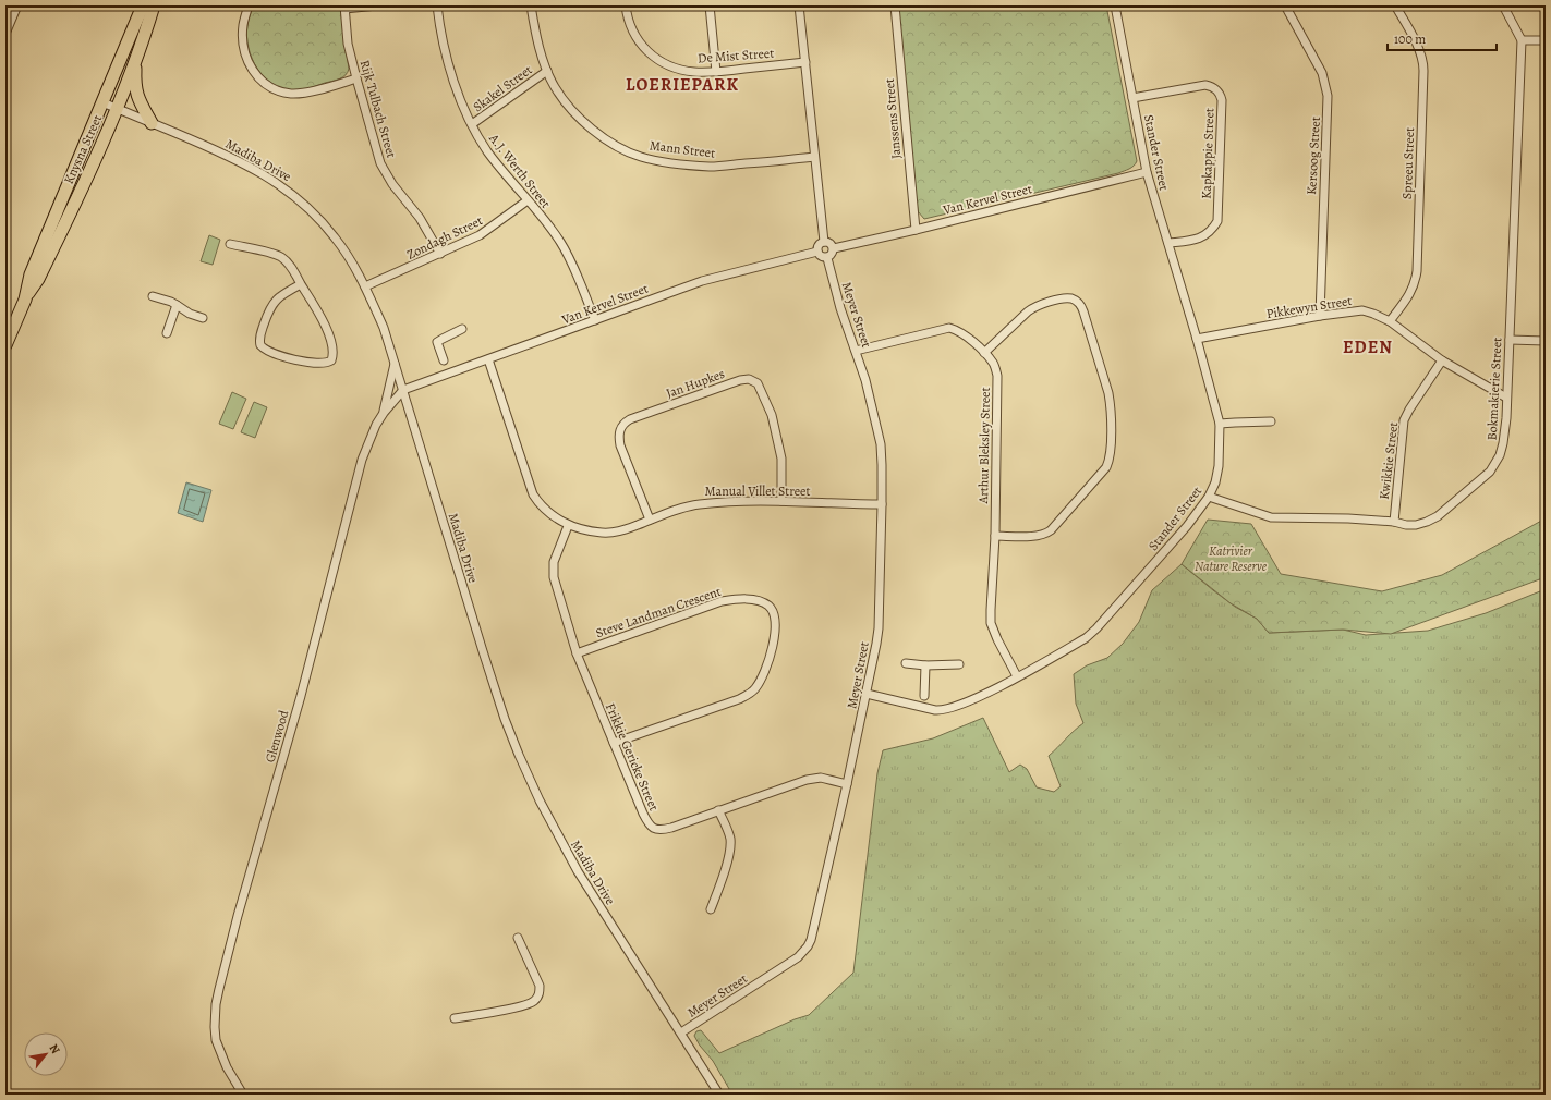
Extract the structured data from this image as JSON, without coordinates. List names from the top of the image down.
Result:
{
  "streets": {
    "highway": ["Knysna Street"],
    "street": [
      "De Mist Street",
      "Skakel Street",
      "Rijk Tulbach Street",
      "Janssens Street",
      "Mann Street",
      "Stander Street",
      "Kapkappie Street",
      "Kersoog Street",
      "Madiba Drive",
      "Spreeu Street",
      "A.J. Werth Street",
      "Van Kervel Street",
      "Zondagh Street",
      "Pikkewyn Street",
      "Meyer Street",
      "Jan Hupkes",
      "Bokmakierie Street",
      "Arthur Bleksley Street",
      "Kwikkie Street",
      "Manual Villet Street",
      "Steve Landman Crescent",
      "Glenwood",
      "Frikkie Gericke Street"
    ]
  },
  "crossings": [
    ["Skakel Street", "Mann Street"],
    ["Skakel Street", "A.J. Werth Street"],
    ["Rijk Tulbach Street", "Zondagh Street"],
    ["Janssens Street", "Van Kervel Street"],
    ["Knysna Street", "Madiba Drive"],
    ["Stander Street", "Kapkappie Street"],
    ["Stander Street", "Van Kervel Street"],
    ["Stander Street", "Pikkewyn Street"],
    ["Stander Street", "Meyer Street"],
    ["Stander Street", "Bokmakierie Street"],
    ["Stander Street", "Arthur Bleksley Street"],
    ["Kersoog Street", "Pikkewyn Street"],
    ["Madiba Drive", "Van Kervel Street"],
    ["Madiba Drive", "Zondagh Street"],
    ["Madiba Drive", "Meyer Street"],
    ["Madiba Drive", "Glenwood"],
    ["Spreeu Street", "Pikkewyn Street"],
    ["A.J. Werth Street", "Van Kervel Street"],
    ["A.J. Werth Street", "Zondagh Street"],
    ["Van Kervel Street", "Meyer Street"],
    ["Van Kervel Street", "Manual Villet Street"],
    ["Van Kervel Street", "Glenwood"],
    ["Pikkewyn Street", "Bokmakierie Street"],
    ["Pikkewyn Street", "Kwikkie Street"],
    ["Meyer Street", "Arthur Bleksley Street"],
    ["Meyer Street", "Manual Villet Street"],
    ["Meyer Street", "Frikkie Gericke Street"],
    ["Jan Hupkes", "Manual Villet Street"],
    ["Bokmakierie Street", "Kwikkie Street"],
    ["Manual Villet Street", "Frikkie Gericke Street"],
    ["Steve Landman Crescent", "Frikkie Gericke Street"]
  ],
  "districts": ["LOERIEPARK", "EDEN"],
  "parks": ["Katrivier Nature Reserve"],
  "scale_bar": "100 m",
  "north": "top right"
}
